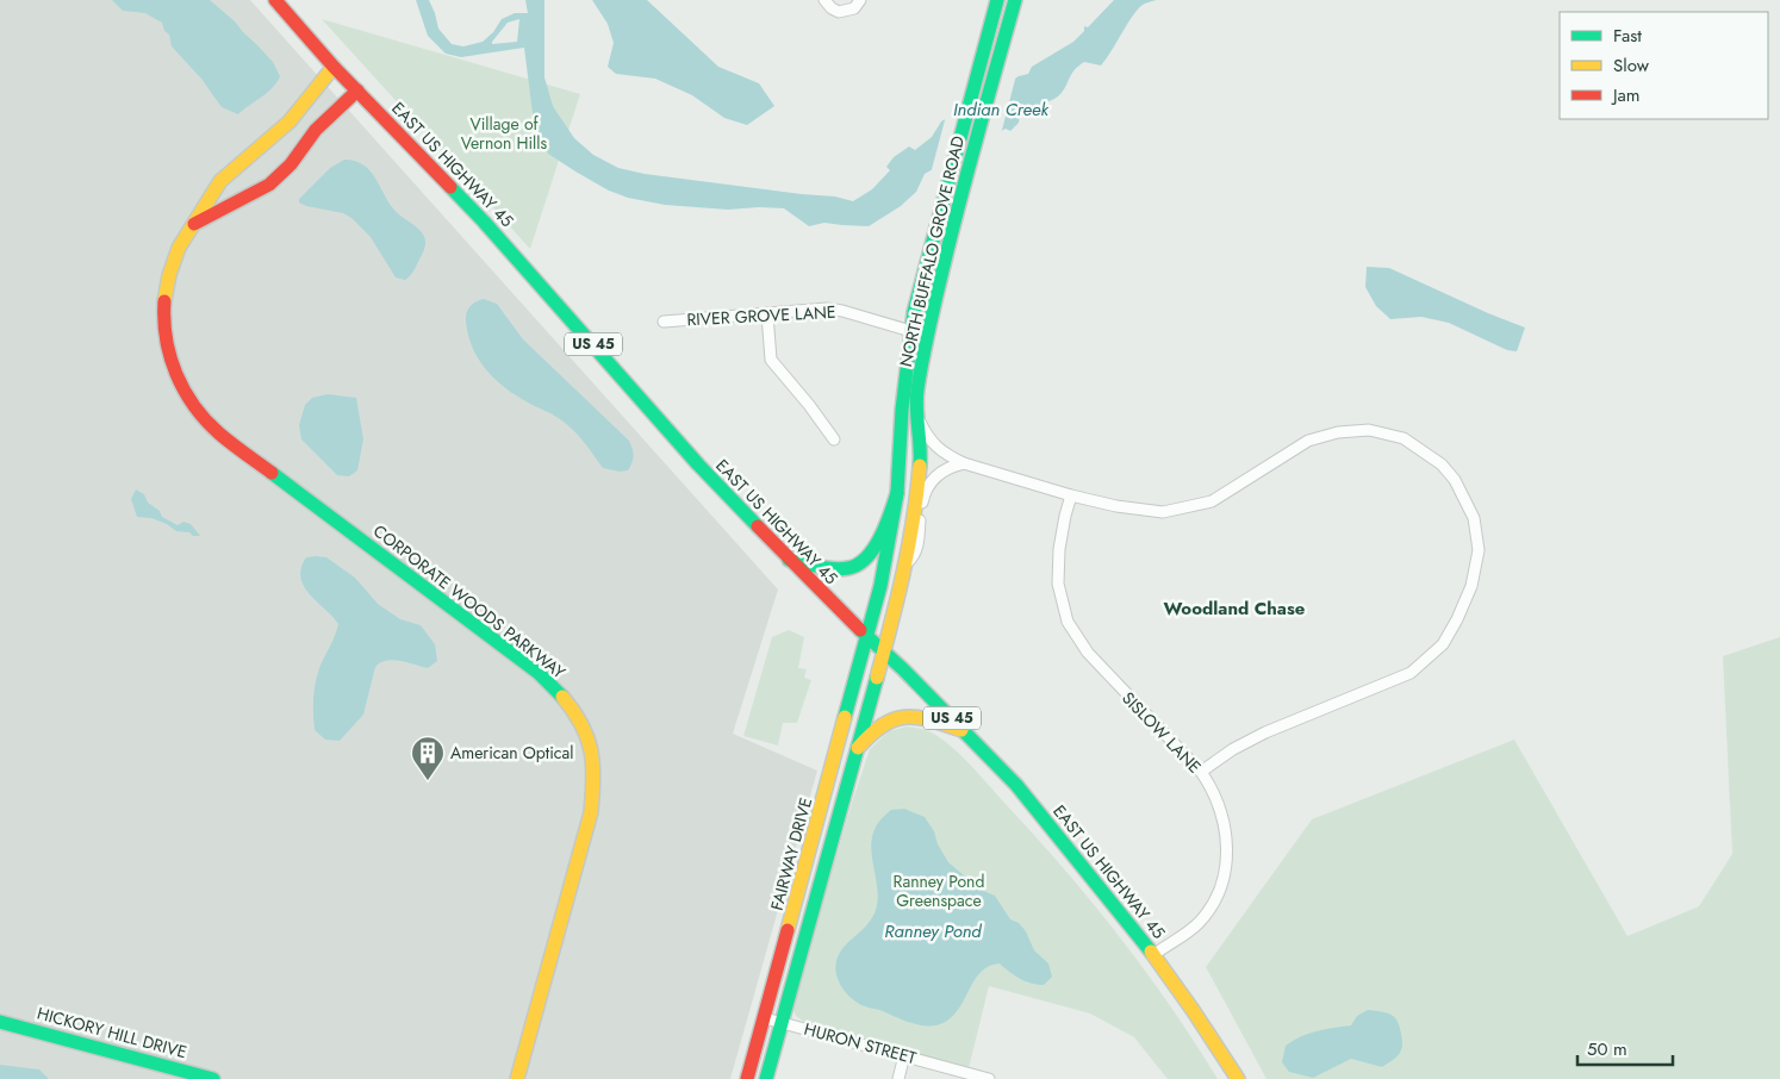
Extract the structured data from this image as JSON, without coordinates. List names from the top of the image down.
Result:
{
  "streets": {
    "main road": [
      "EAST US HIGHWAY 45",
      "NORTH BUFFALO GROVE ROAD",
      "US 45",
      "CORPORATE WOODS PARKWAY",
      "FAIRWAY DRIVE",
      "HICKORY HILL DRIVE"
    ],
    "street": ["RIVER GROVE LANE", "SISLOW LANE", "HURON STREET"]
  },
  "crossings": [
    ["EAST US HIGHWAY 45", "NORTH BUFFALO GROVE ROAD"],
    ["EAST US HIGHWAY 45", "CORPORATE WOODS PARKWAY"],
    ["EAST US HIGHWAY 45", "SISLOW LANE"],
    ["EAST US HIGHWAY 45", "FAIRWAY DRIVE"],
    ["NORTH BUFFALO GROVE ROAD", "RIVER GROVE LANE"],
    ["NORTH BUFFALO GROVE ROAD", "FAIRWAY DRIVE"],
    ["FAIRWAY DRIVE", "HURON STREET"]
  ],
  "districts": ["Woodland Chase"],
  "water": ["Indian Creek", "Ranney Pond"],
  "parks": ["Village of Vernon Hills", "Ranney Pond Greenspace"],
  "places": {
    "building": ["American Optical"]
  },
  "legend": ["Fast", "Slow", "Jam"],
  "scale_bar": "50 m"
}
